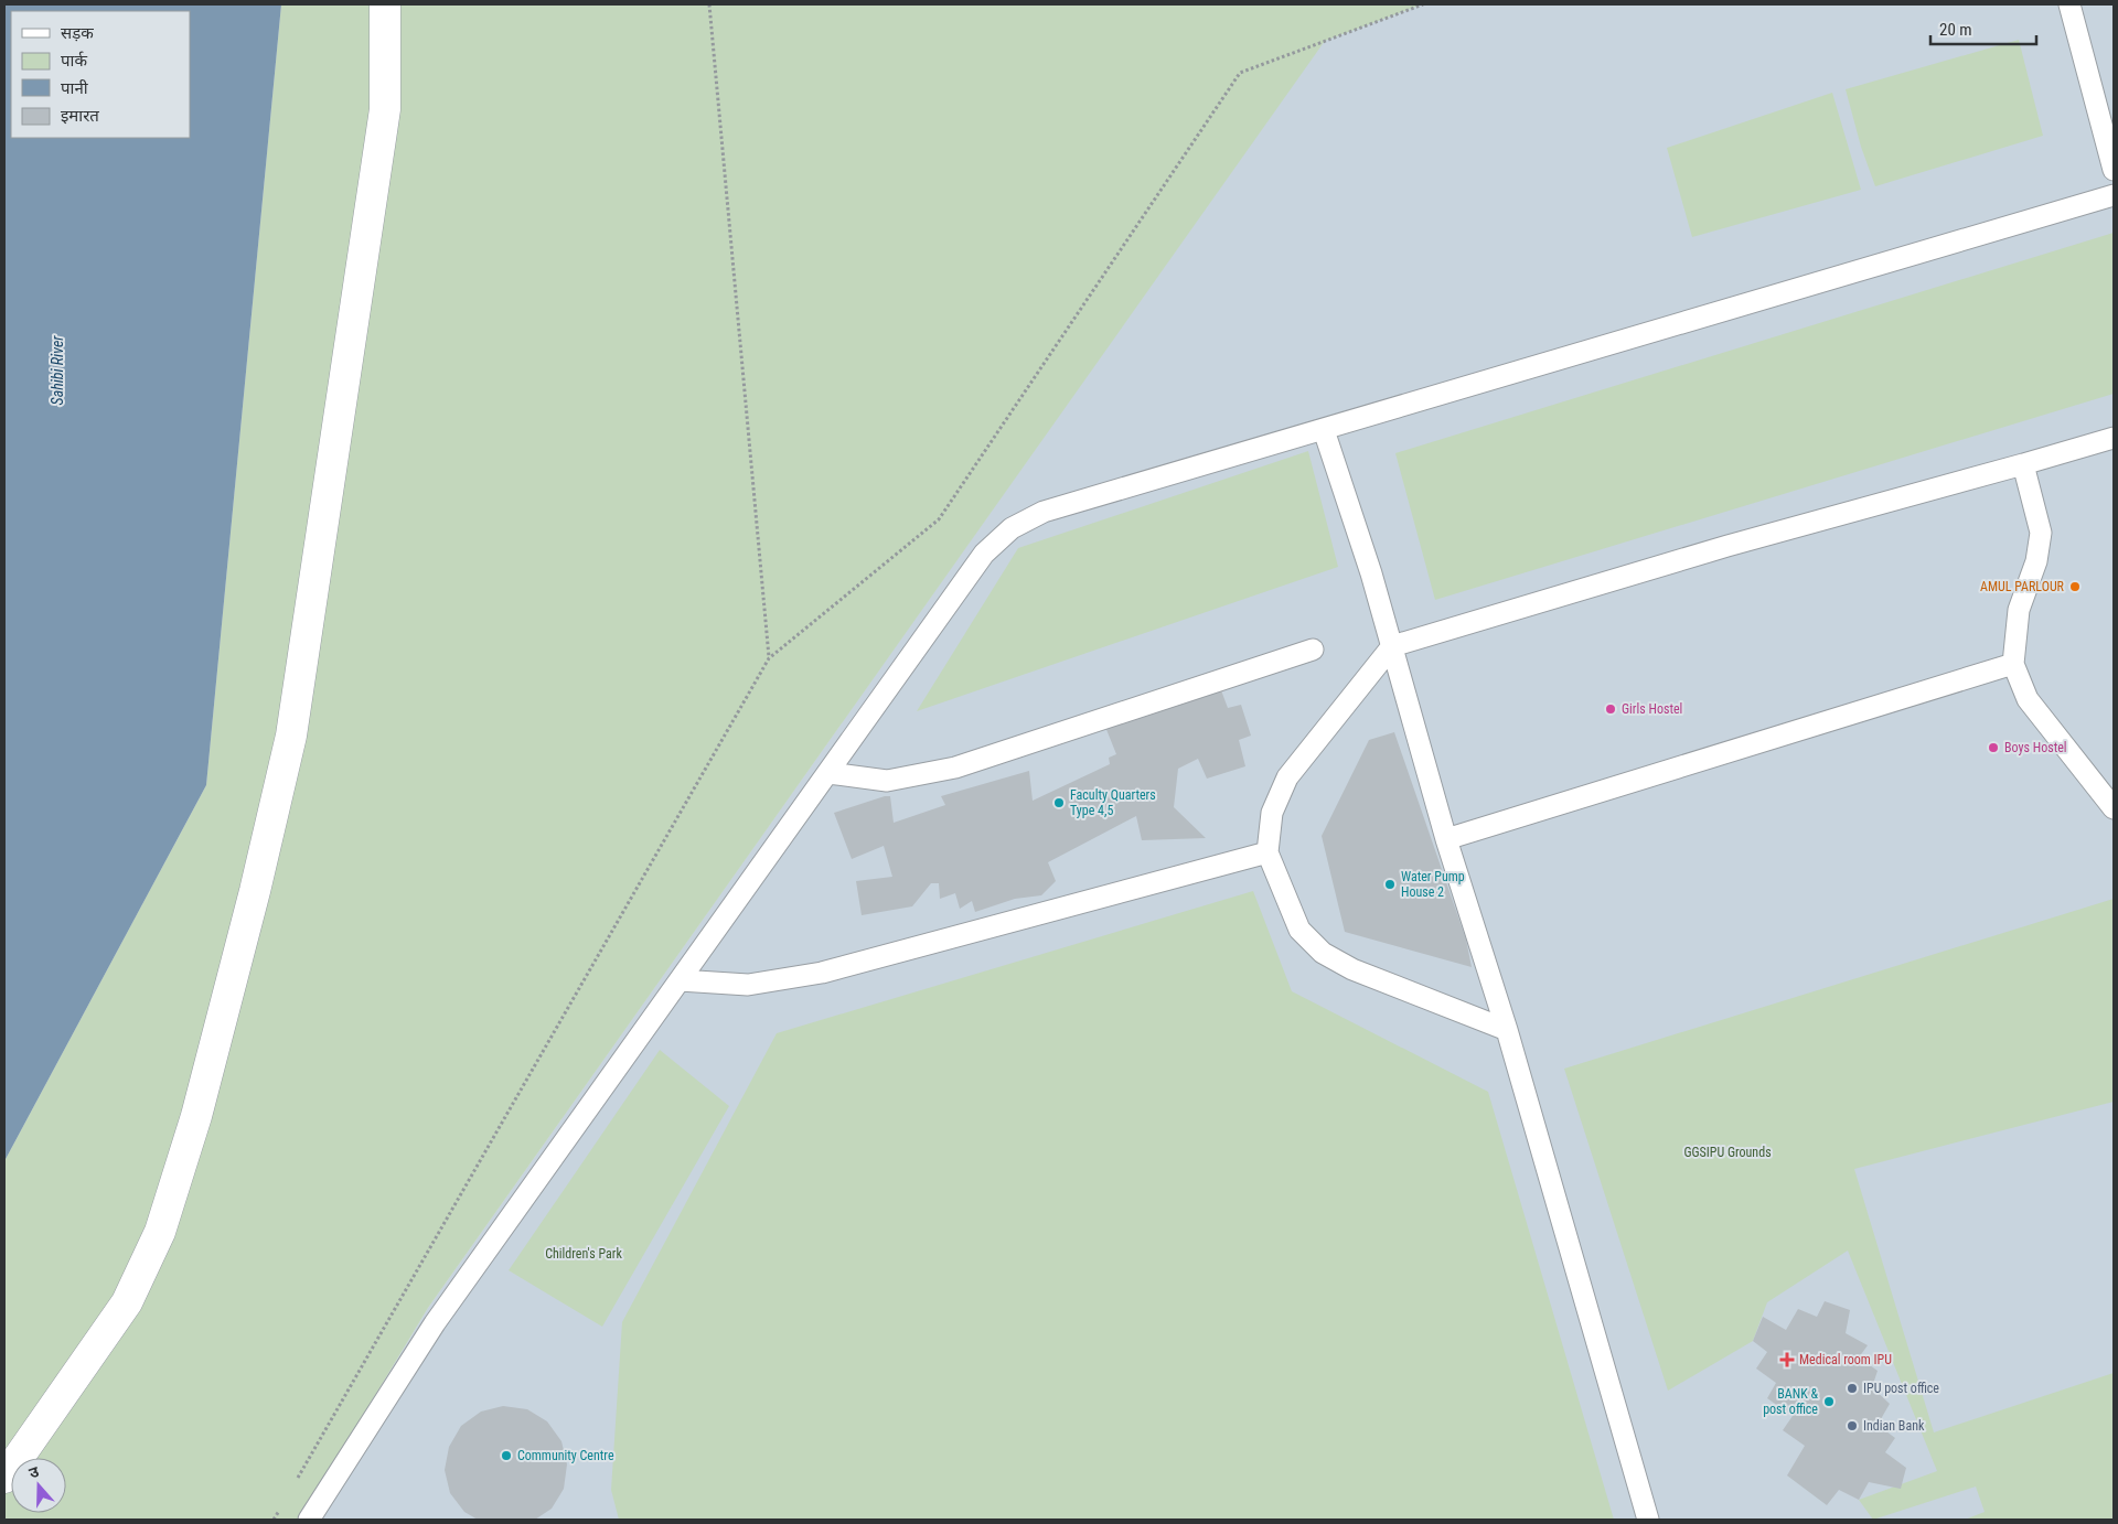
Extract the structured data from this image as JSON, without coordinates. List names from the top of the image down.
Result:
{
  "water": ["Sahibi River"],
  "parks": ["GGSIPU Grounds", "Children's Park"],
  "places": {
    "other": [
      "AMUL PARLOUR",
      "Girls Hostel",
      "Boys Hostel",
      "Faculty Quarters Type 4,5",
      "Water Pump House 2",
      "IPU post office",
      "BANK & post office",
      "Indian Bank",
      "Community Centre"
    ],
    "health": ["Medical room IPU"]
  },
  "legend": [
    "सड़क",
    "पार्क",
    "पानी",
    "इमारत"
  ],
  "scale_bar": "20 m",
  "north": "top"
}
